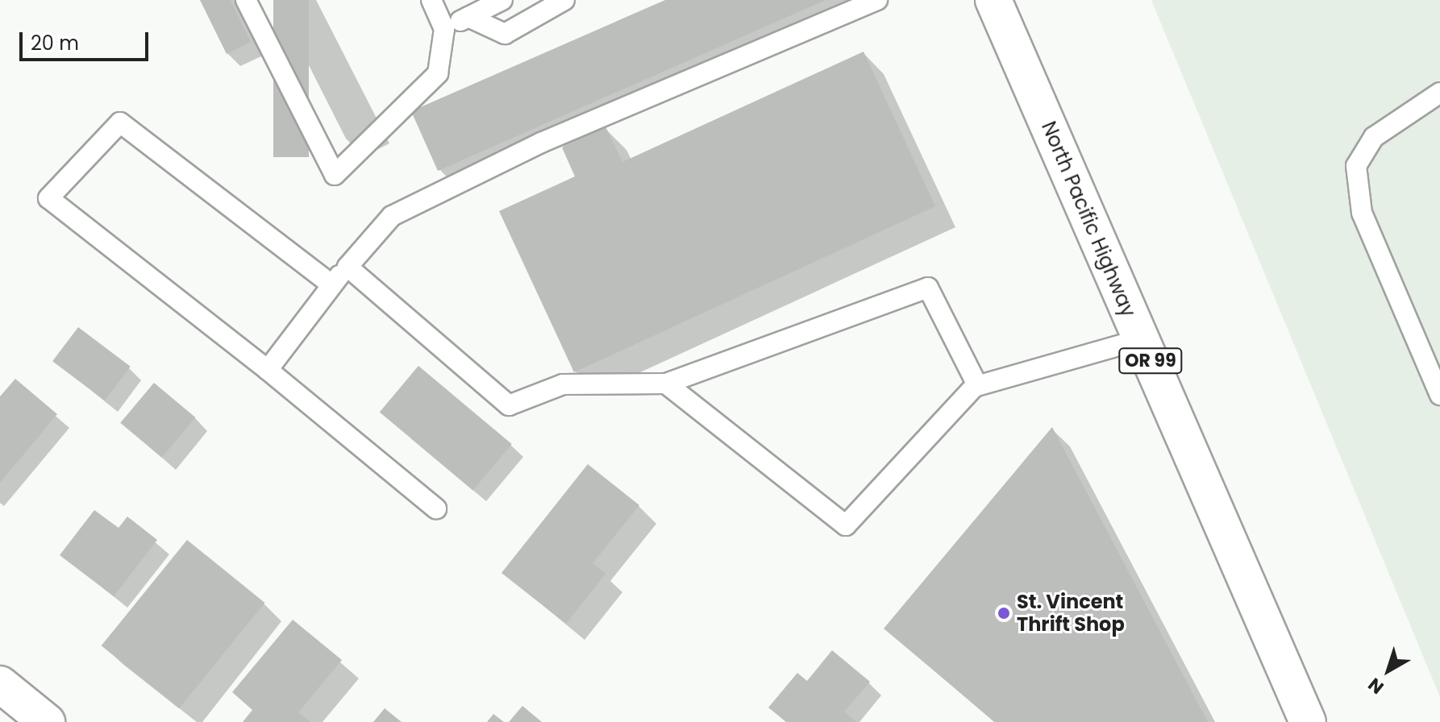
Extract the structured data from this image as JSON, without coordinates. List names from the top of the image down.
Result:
{
  "streets": {
    "main road": ["North Pacific Highway", "OR 99"]
  },
  "places": ["St. Vincent Thrift Shop"],
  "scale_bar": "20 m",
  "north": "bottom left"
}
